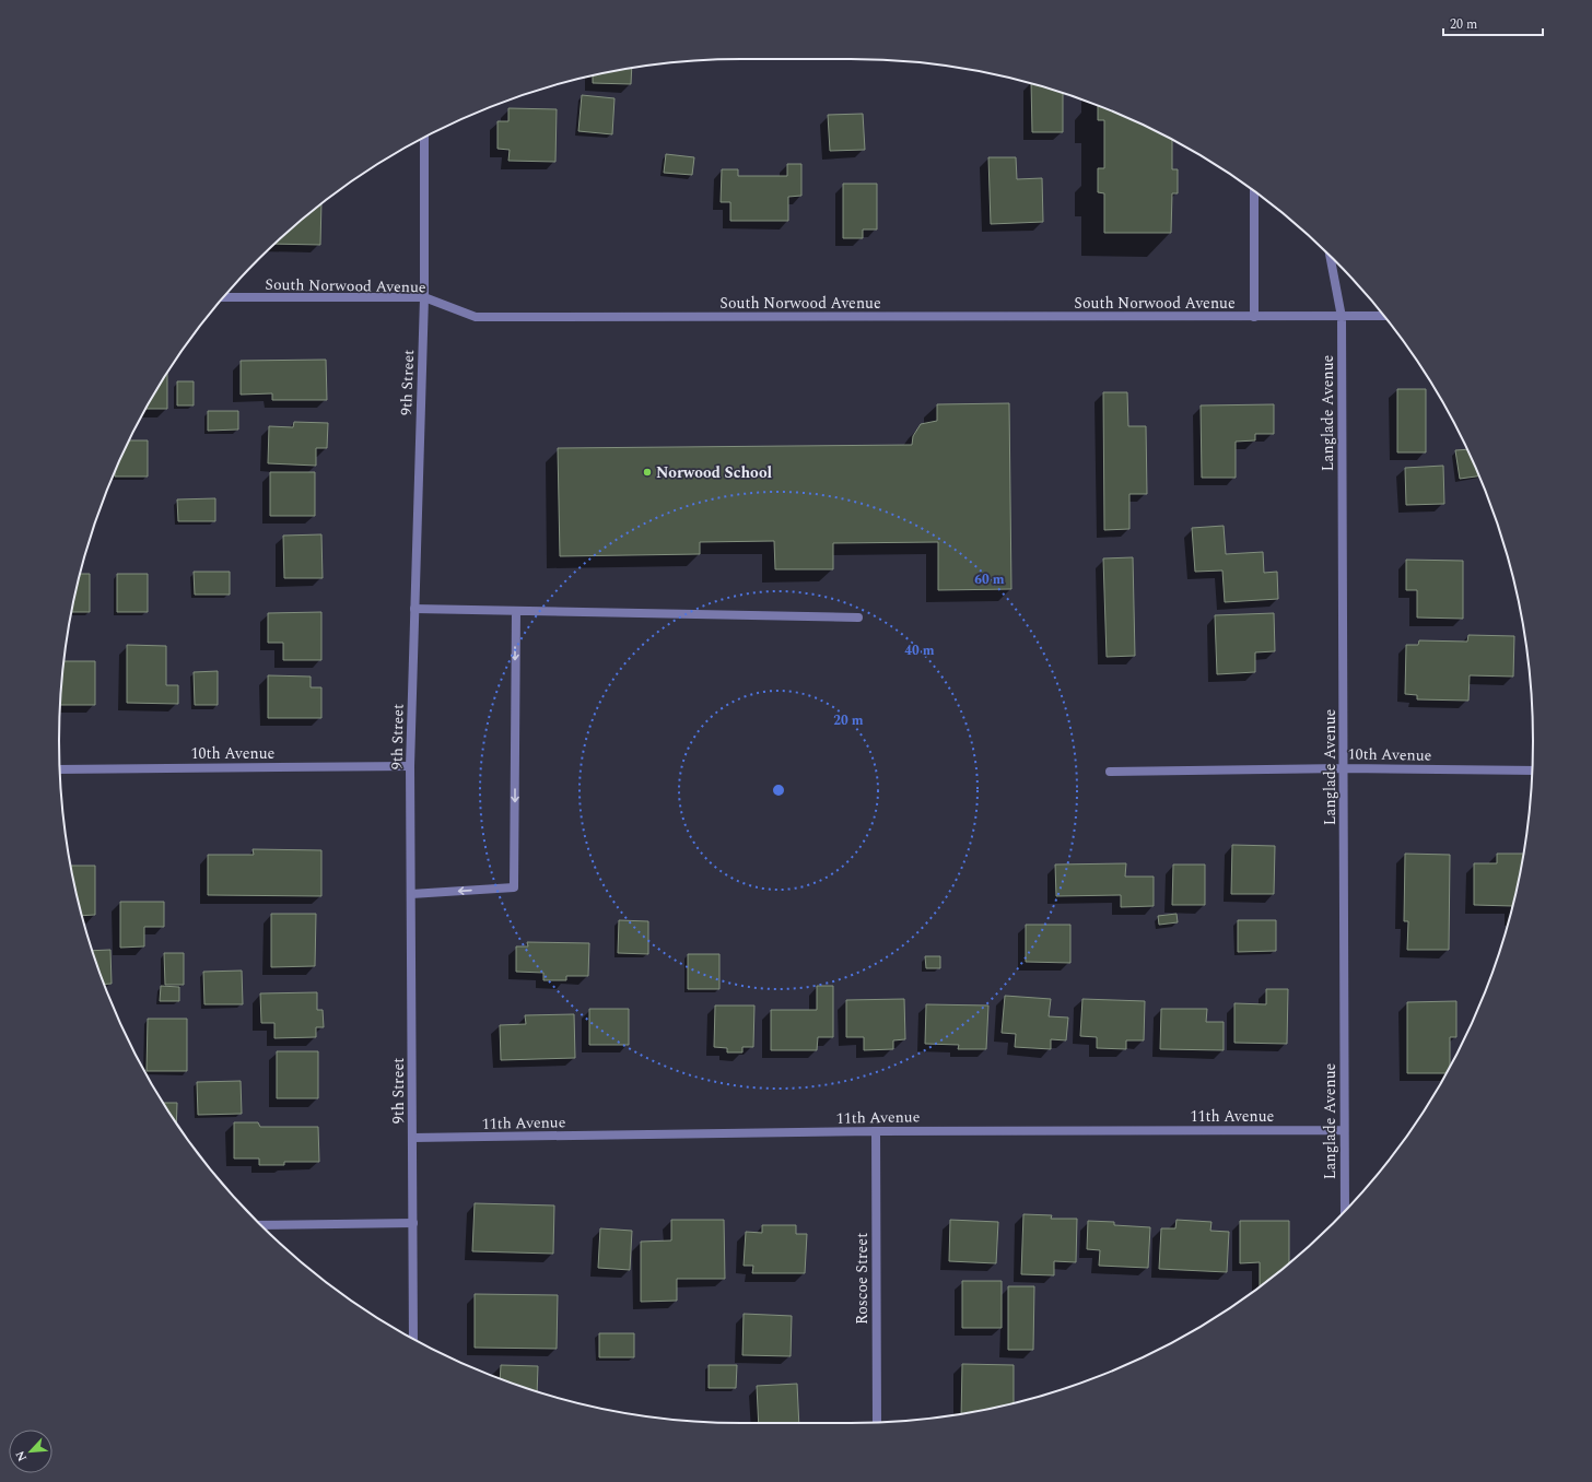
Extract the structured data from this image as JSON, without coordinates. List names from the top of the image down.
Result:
{
  "streets": {
    "street": [
      "South Norwood Avenue",
      "9th Street",
      "Langlade Avenue",
      "10th Avenue",
      "11th Avenue",
      "Roscoe Street"
    ]
  },
  "crossings": [
    ["South Norwood Avenue", "9th Street"],
    ["South Norwood Avenue", "Langlade Avenue"],
    ["9th Street", "10th Avenue"],
    ["9th Street", "11th Avenue"],
    ["Langlade Avenue", "10th Avenue"],
    ["Langlade Avenue", "11th Avenue"],
    ["11th Avenue", "Roscoe Street"]
  ],
  "places": ["Norwood School"],
  "scale_bar": "20 m",
  "north": "bottom left",
  "rings": ["60 m", "40 m", "20 m"]
}
